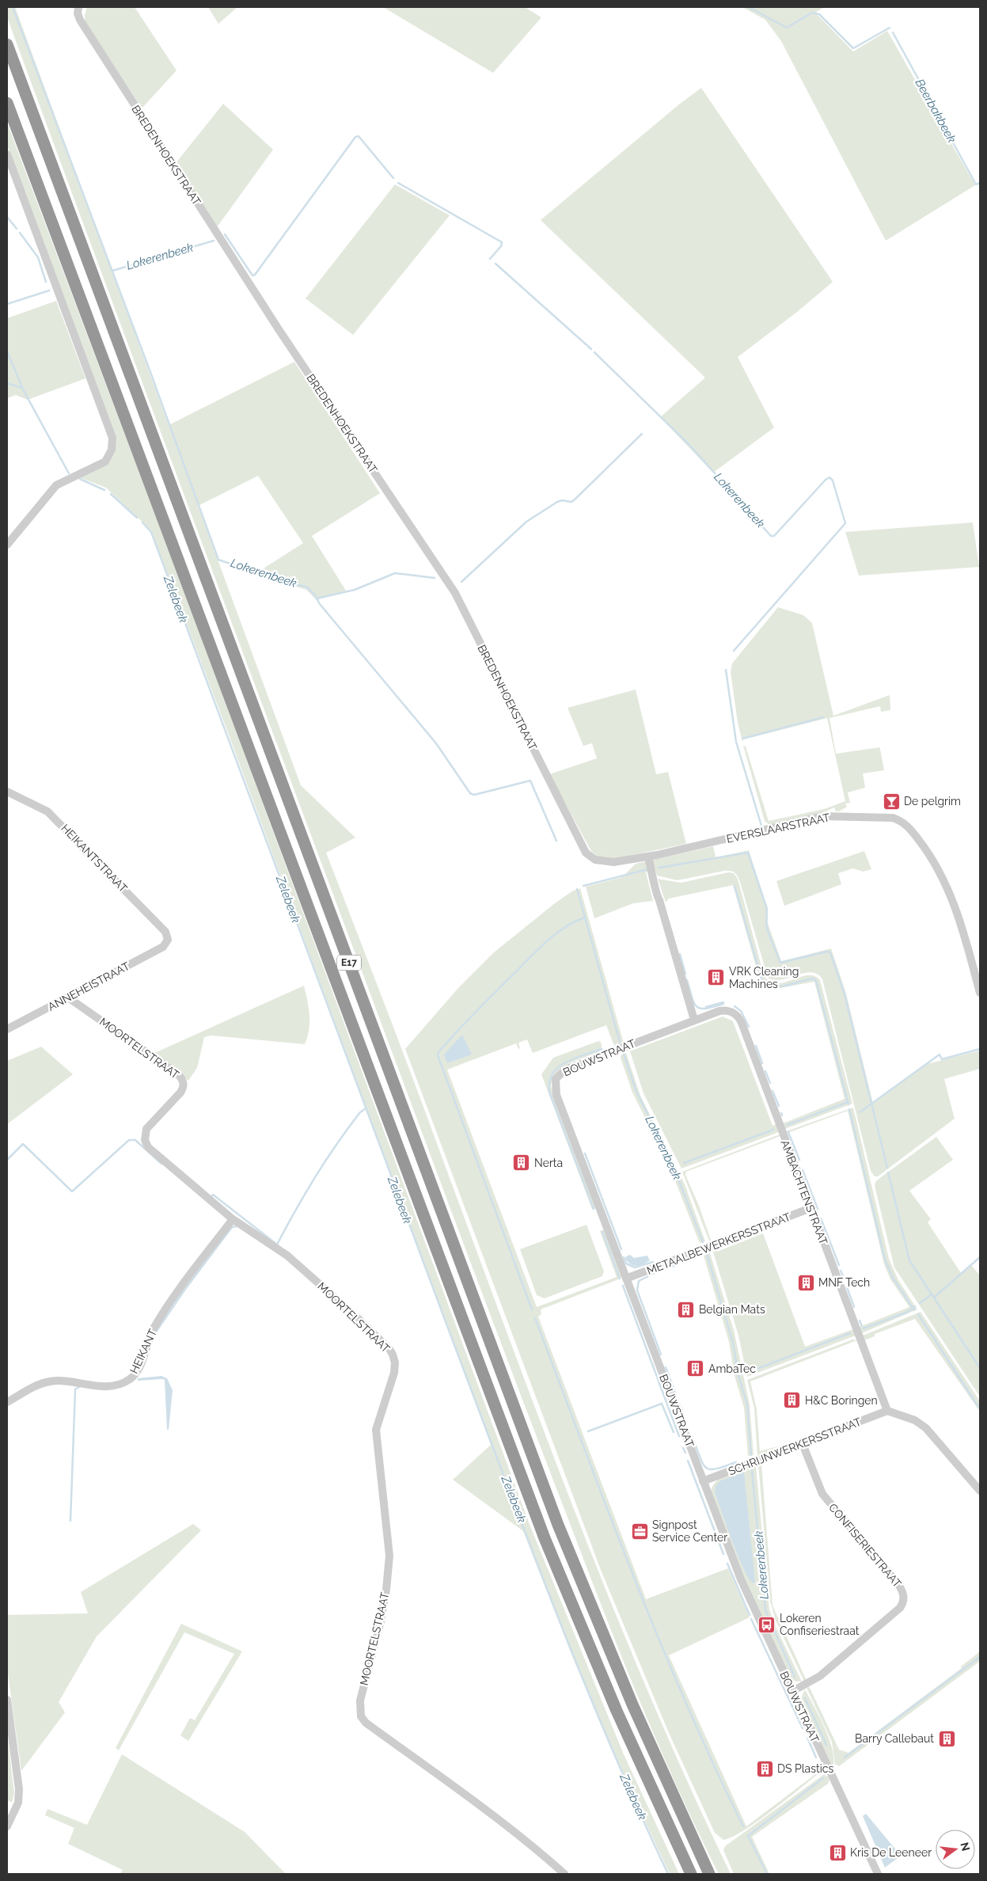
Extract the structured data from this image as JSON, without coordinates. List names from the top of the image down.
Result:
{
  "streets": {
    "highway": ["E17"],
    "street": [
      "BREDENHOEKSTRAAT",
      "EVERSLAARSTRAAT",
      "HEIKANTSTRAAT",
      "ANNEHEISTRAAT",
      "MOORTELSTRAAT",
      "BOUWSTRAAT",
      "AMBACHTENSTRAAT",
      "METAALBEWERKERSSTRAAT",
      "HEIKANT",
      "SCHRIJNWERKERSSTRAAT",
      "CONFISERIESTRAAT"
    ]
  },
  "crossings": [
    ["BREDENHOEKSTRAAT", "EVERSLAARSTRAAT"],
    ["HEIKANTSTRAAT", "ANNEHEISTRAAT"],
    ["ANNEHEISTRAAT", "MOORTELSTRAAT"],
    ["MOORTELSTRAAT", "HEIKANT"],
    ["BOUWSTRAAT", "AMBACHTENSTRAAT"],
    ["BOUWSTRAAT", "METAALBEWERKERSSTRAAT"],
    ["BOUWSTRAAT", "SCHRIJNWERKERSSTRAAT"],
    ["BOUWSTRAAT", "CONFISERIESTRAAT"],
    ["AMBACHTENSTRAAT", "METAALBEWERKERSSTRAAT"],
    ["AMBACHTENSTRAAT", "SCHRIJNWERKERSSTRAAT"],
    ["SCHRIJNWERKERSSTRAAT", "CONFISERIESTRAAT"]
  ],
  "water": ["Beerbakbeek", "Lokerenbeek", "Zelebeek"],
  "places": {
    "bar": ["De pelgrim"],
    "building": [
      "VRK Cleaning Machines",
      "Nerta",
      "MNF Tech",
      "Belgian Mats",
      "AmbaTec",
      "H&C Boringen",
      "Barry Callebaut",
      "DS Plastics",
      "Kris De Leeneer"
    ],
    "office": ["Signpost Service Center"],
    "bus stop": ["Lokeren Confiseriestraat"]
  },
  "north": "right"
}
